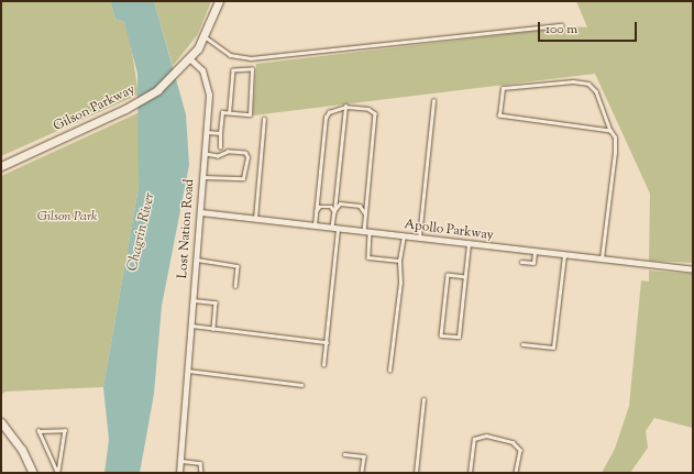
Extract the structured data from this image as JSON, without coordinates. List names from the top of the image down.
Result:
{
  "streets": {
    "street": ["Gilson Parkway", "Lost Nation Road", "Apollo Parkway"]
  },
  "crossings": [
    ["Gilson Parkway", "Lost Nation Road"],
    ["Lost Nation Road", "Apollo Parkway"]
  ],
  "water": ["Chagrin River"],
  "parks": ["Gilson Park"],
  "scale_bar": "100 m"
}
